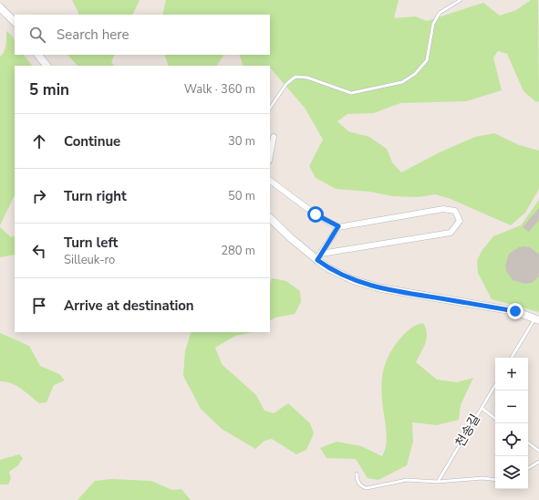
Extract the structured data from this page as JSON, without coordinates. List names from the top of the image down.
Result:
{
  "streets": {
    "lane": ["천송길"]
  },
  "page": {
    "search": "Search here",
    "heading": ["5 min", "Walk · 360 m"],
    "list": [
      ["Continue", "30 m"],
      ["Turn right", "50 m"],
      ["Turn left", "Silleuk-ro", "280 m"],
      "Arrive at destination"
    ],
    "map_buttons": ["+", "−"]
  }
}
